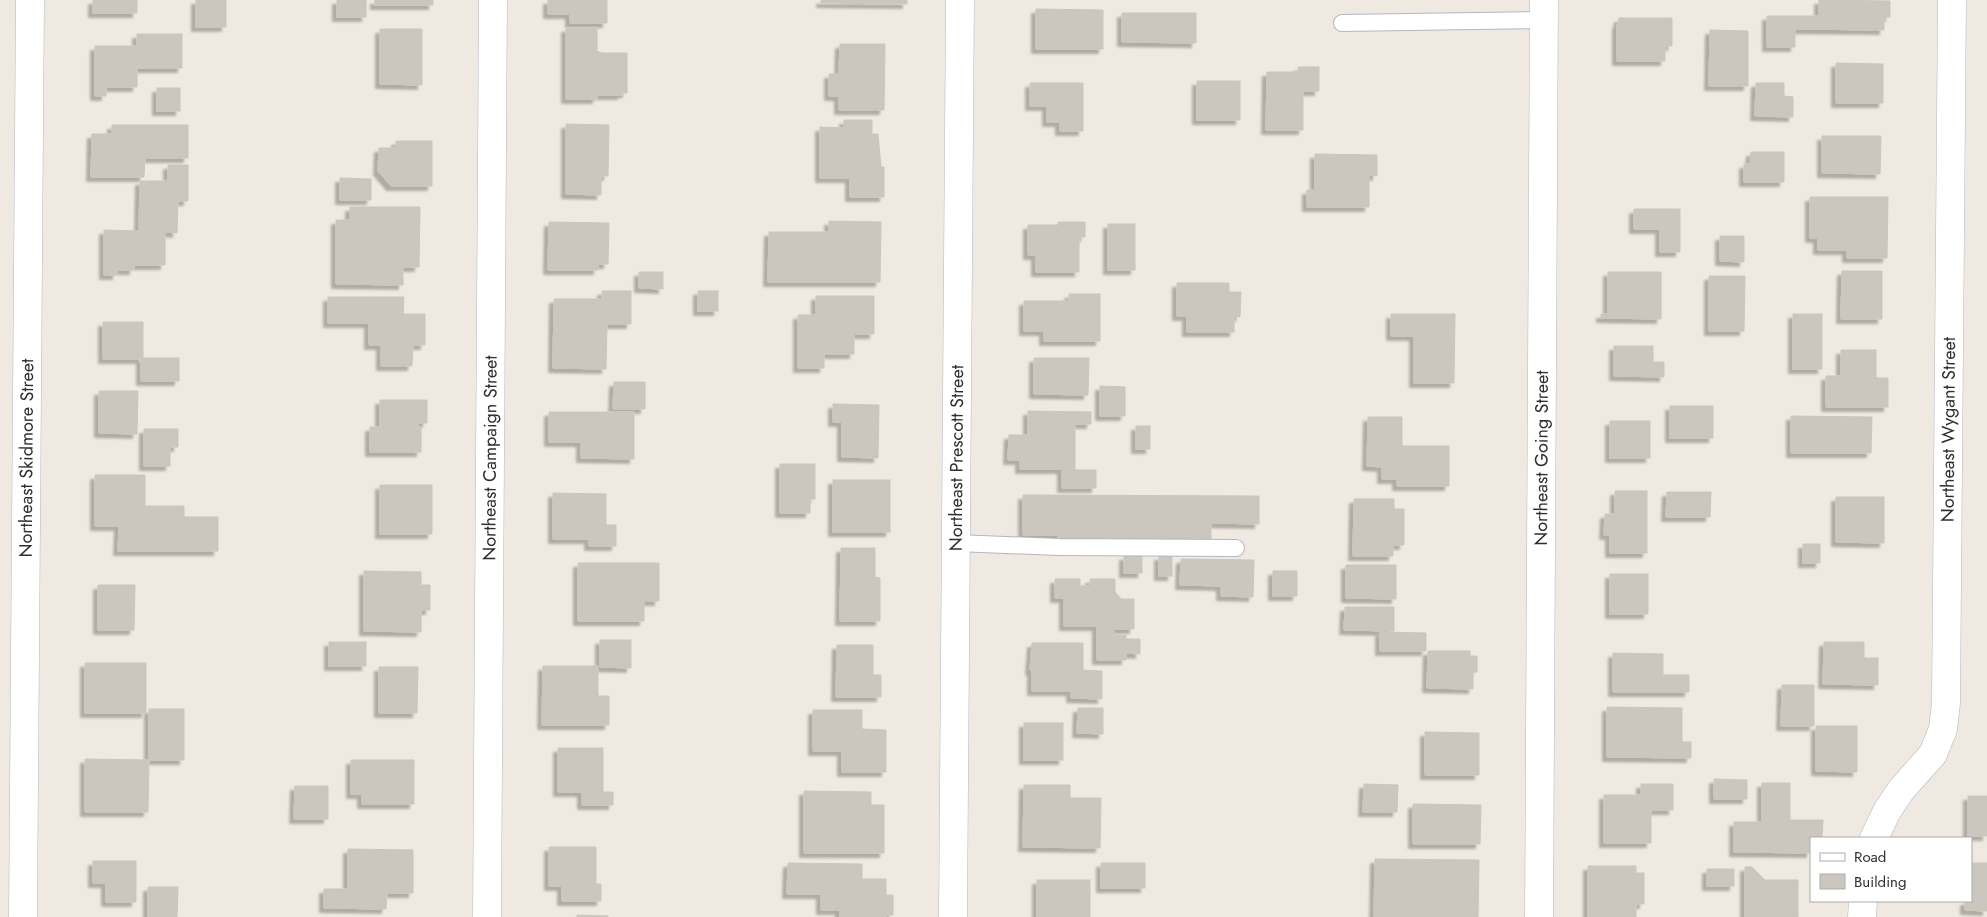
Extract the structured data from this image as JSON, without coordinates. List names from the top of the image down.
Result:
{
  "streets": {
    "street": [
      "Northeast Wygant Street",
      "Northeast Prescott Street",
      "Northeast Going Street",
      "Northeast Skidmore Street",
      "Northeast Campaign Street"
    ]
  },
  "legend": ["Road", "Building"]
}
